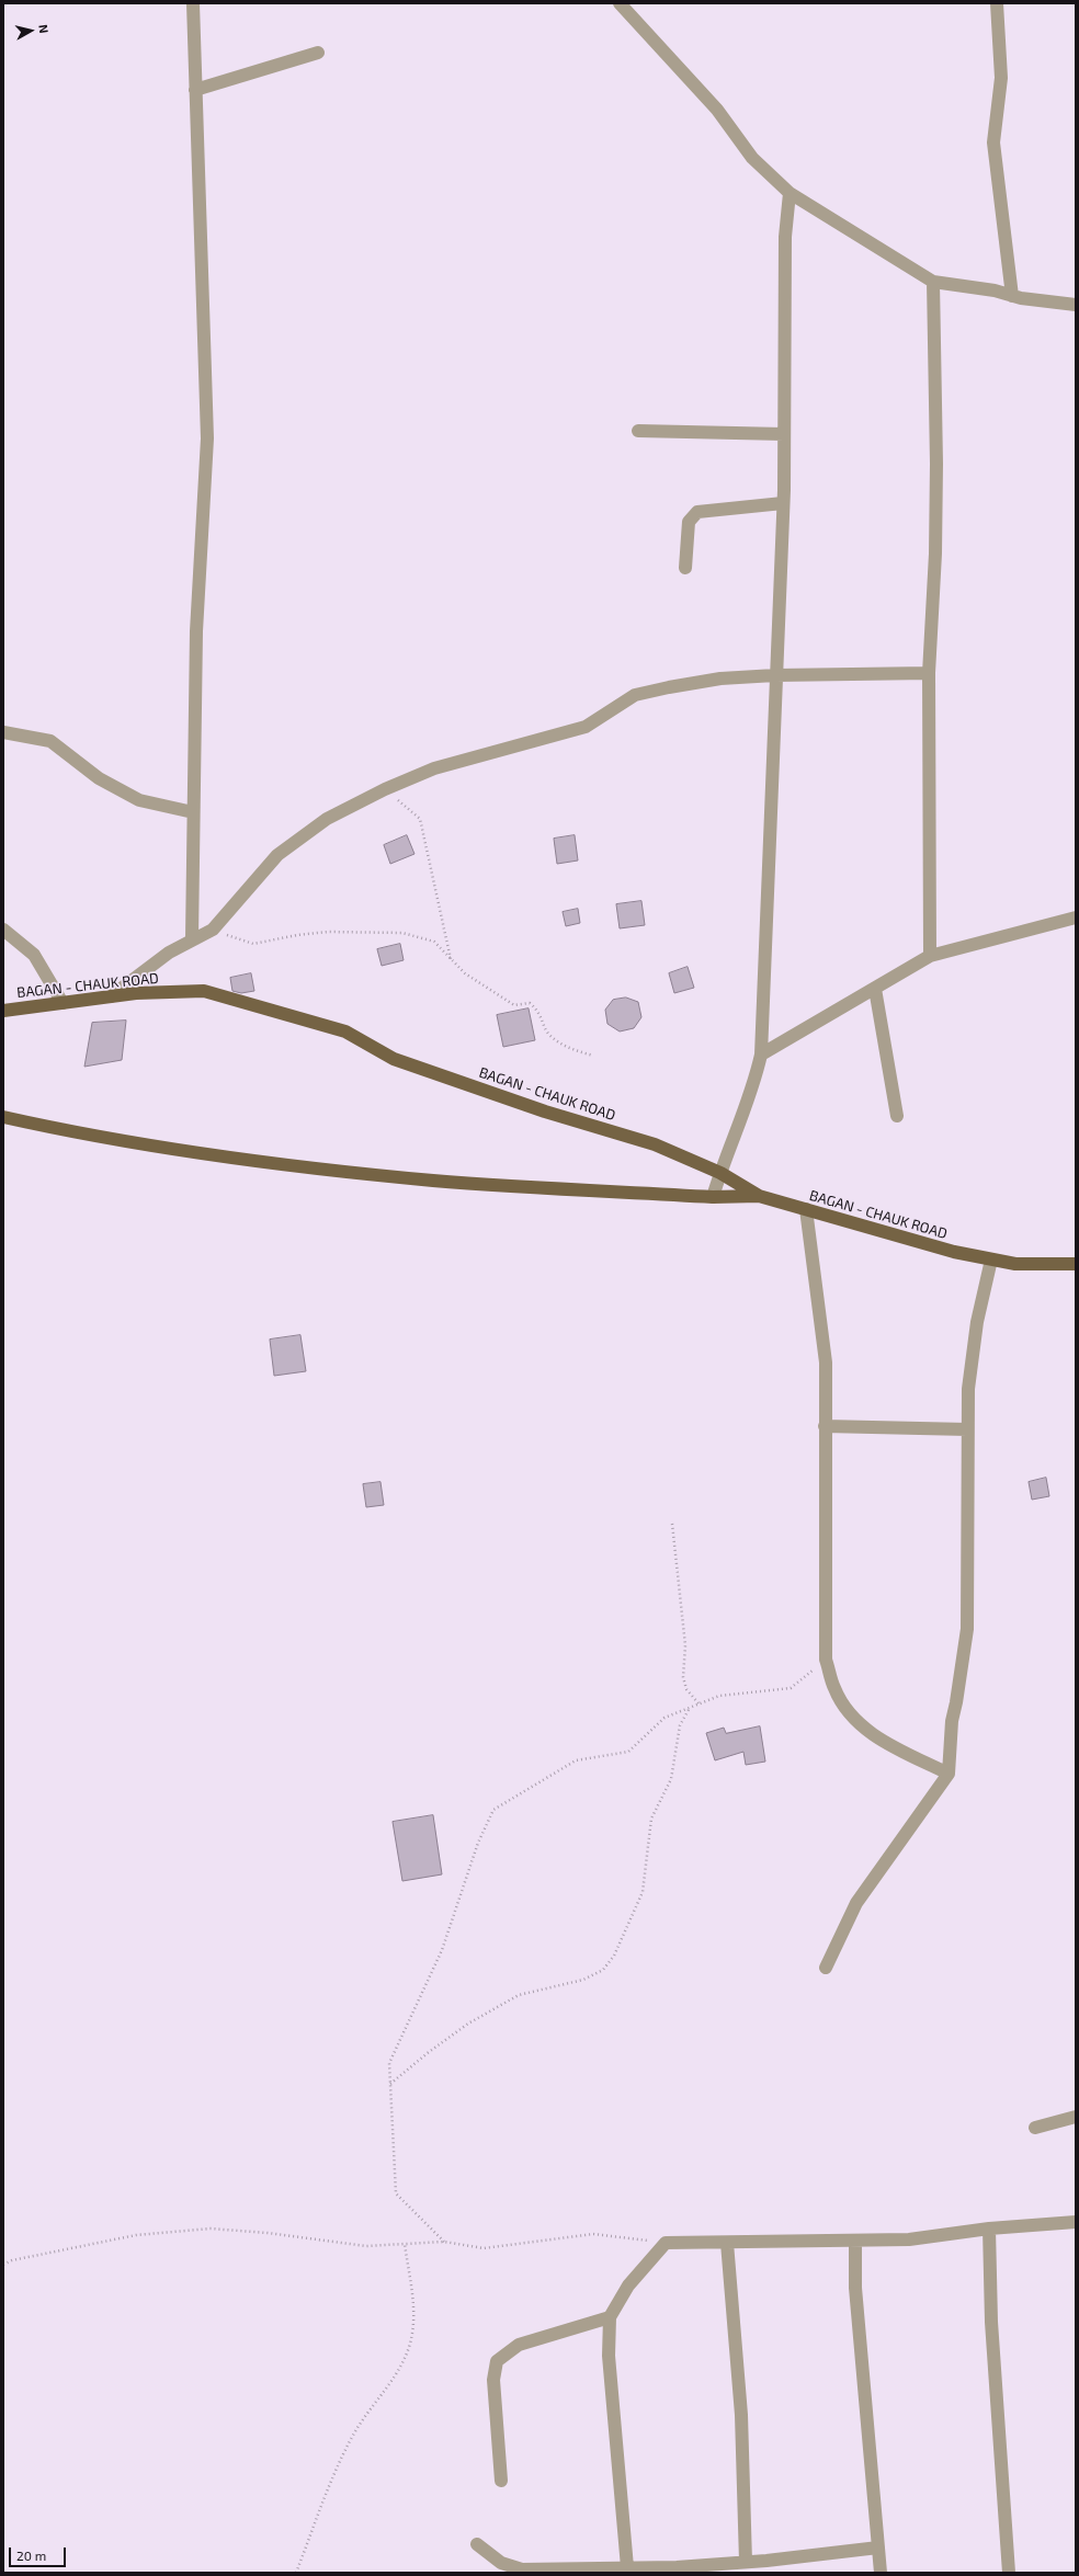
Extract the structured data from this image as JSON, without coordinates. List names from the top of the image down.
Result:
{
  "streets": {
    "main road": ["BAGAN - CHAUK ROAD"]
  },
  "scale_bar": "20 m",
  "north": "right"
}
